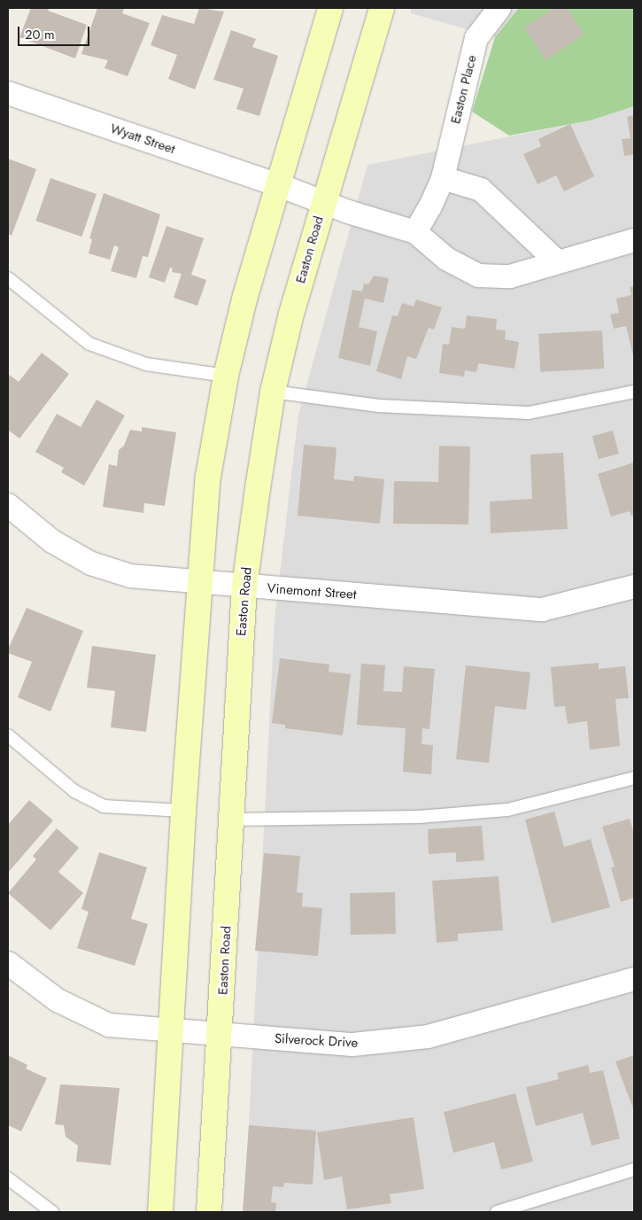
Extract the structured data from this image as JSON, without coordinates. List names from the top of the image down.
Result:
{
  "streets": {
    "main road": ["Easton Road"],
    "street": [
      "Easton Place",
      "Wyatt Street",
      "Vinemont Street",
      "Silverock Drive"
    ]
  },
  "crossings": [
    ["Easton Road", "Vinemont Street"],
    ["Easton Road", "Silverock Drive"]
  ],
  "scale_bar": "20 m"
}
